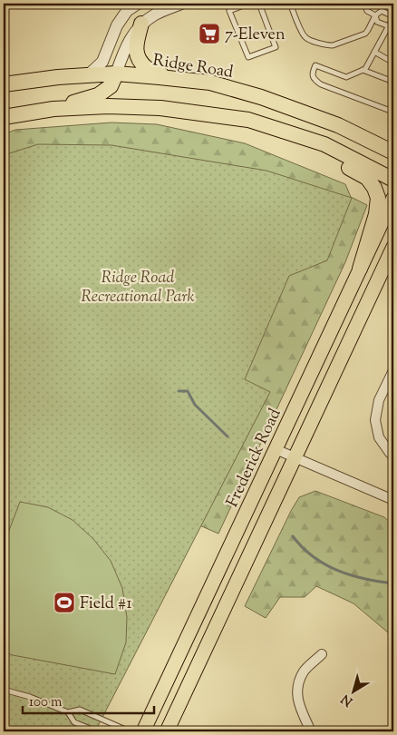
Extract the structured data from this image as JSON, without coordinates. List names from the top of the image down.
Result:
{
  "streets": {
    "highway": ["Ridge Road"],
    "main road": ["Frederick Road"]
  },
  "parks": ["Ridge Road Recreational Park"],
  "places": {
    "supermarket": ["7-Eleven"],
    "sports": ["Field #1"]
  },
  "scale_bar": "100 m",
  "north": "bottom left"
}
